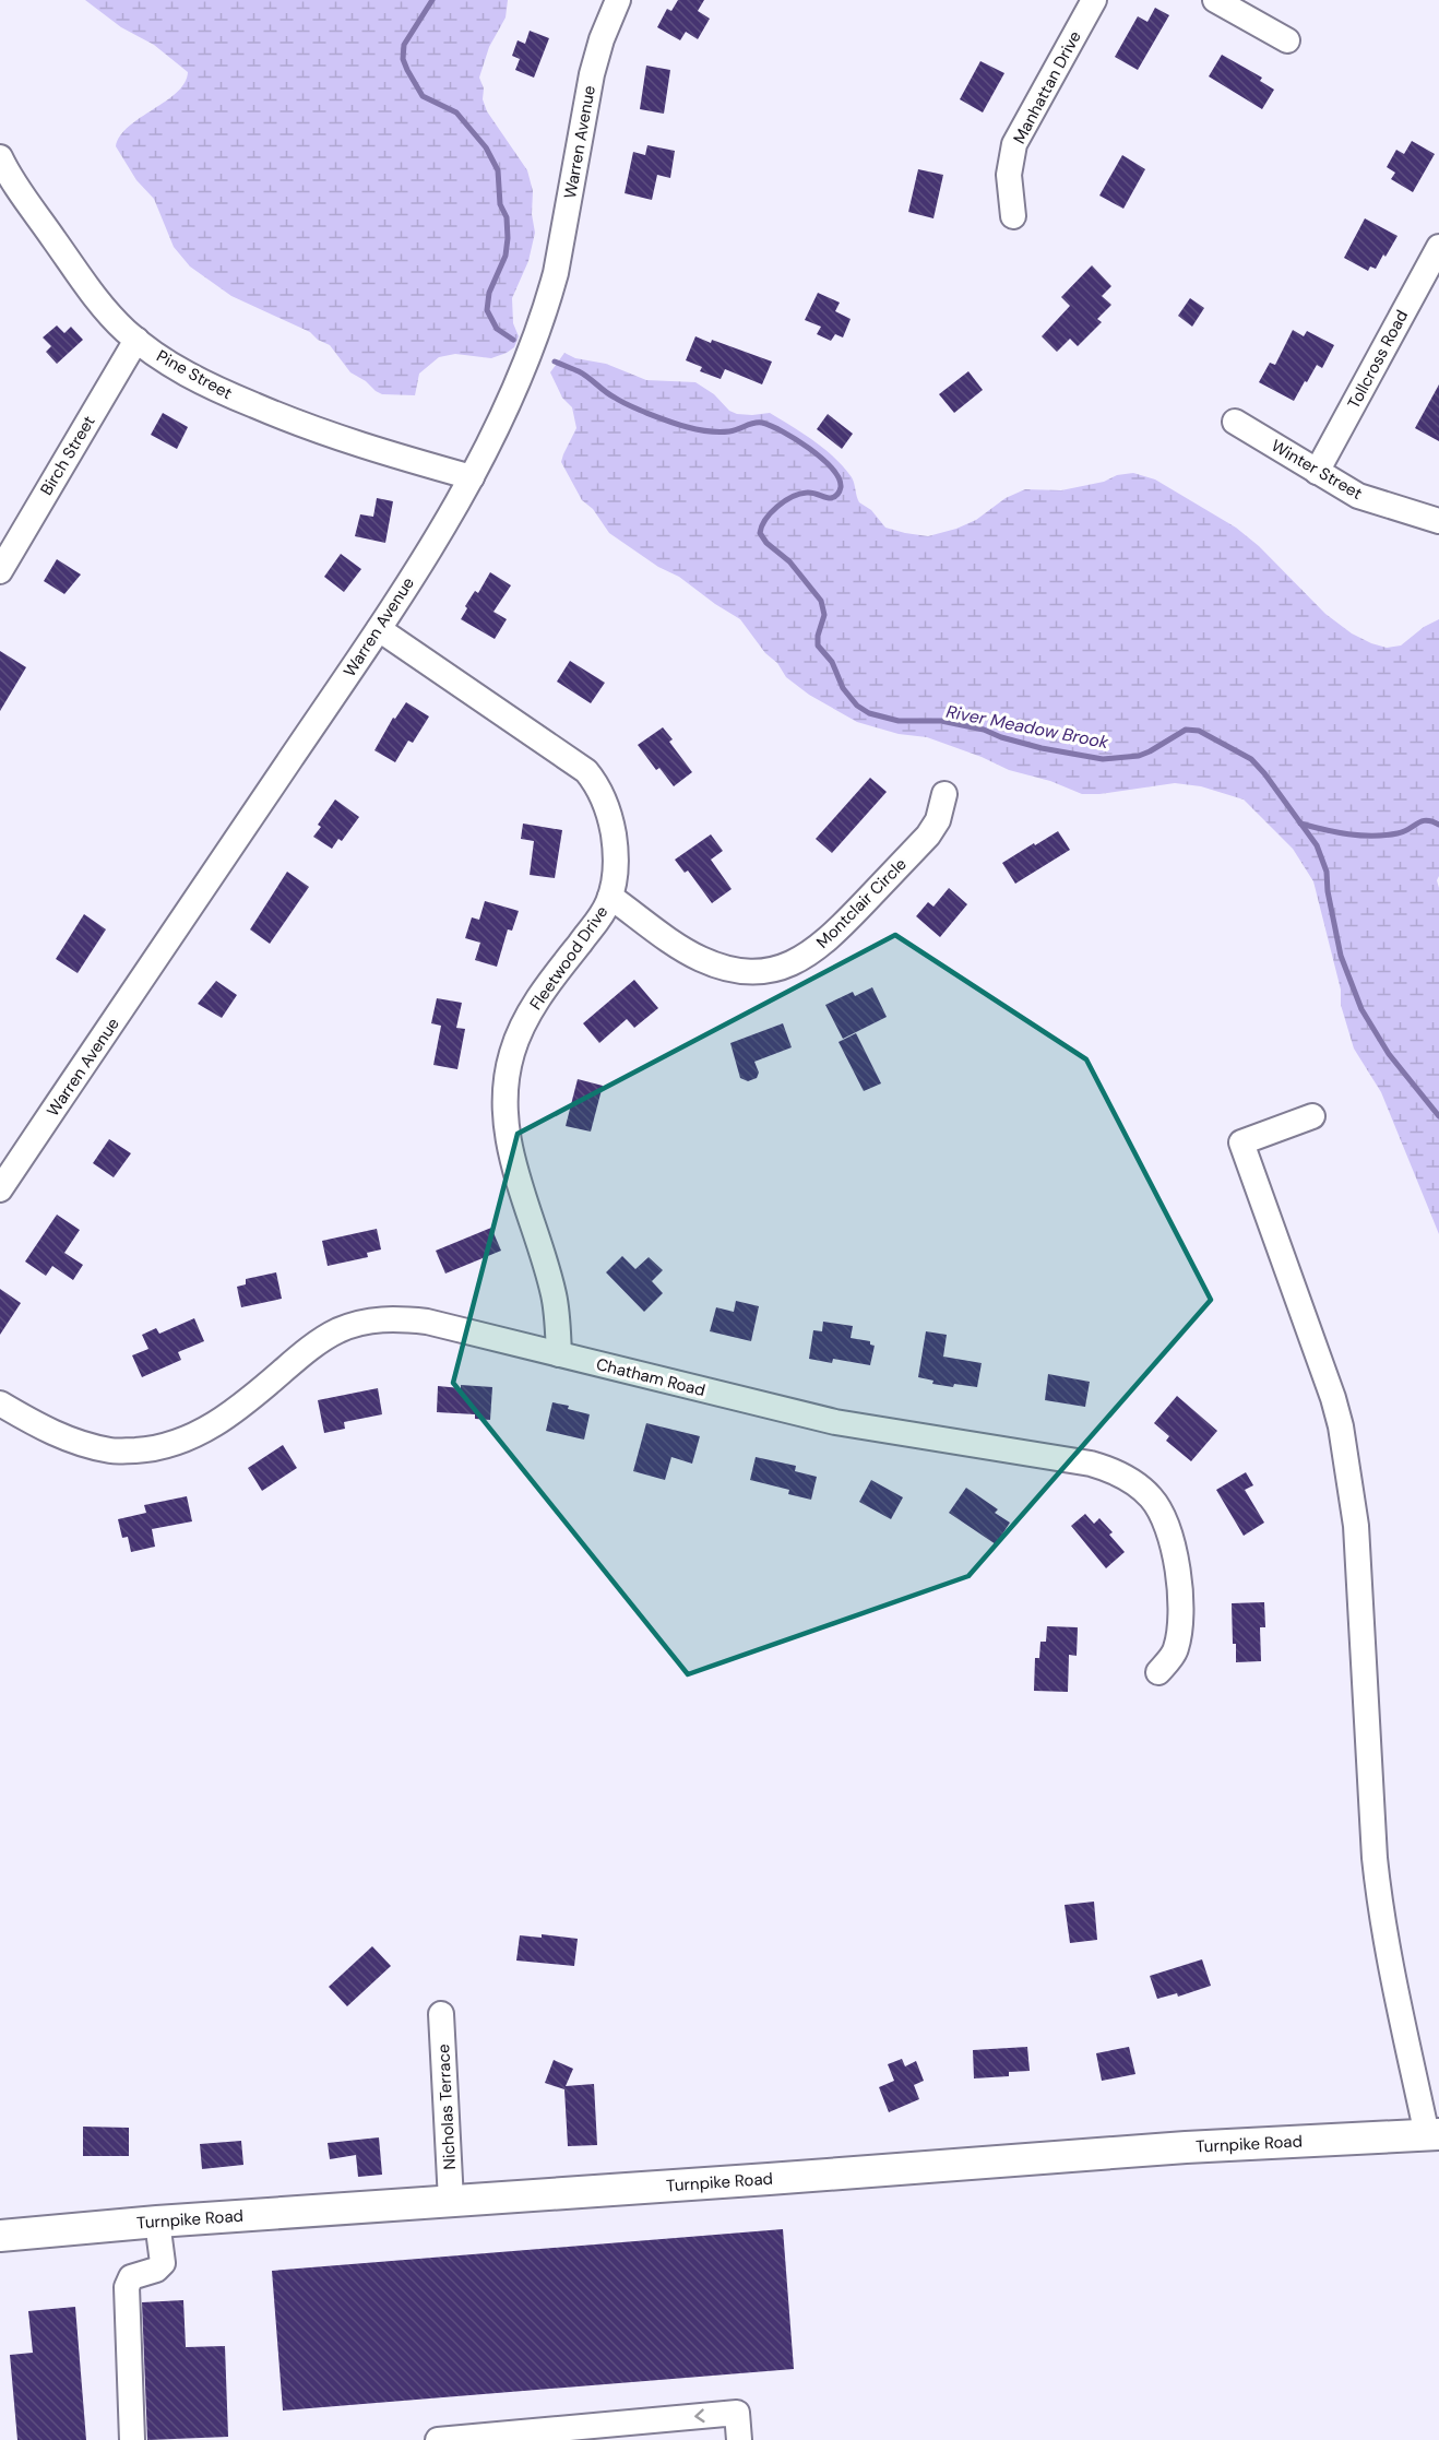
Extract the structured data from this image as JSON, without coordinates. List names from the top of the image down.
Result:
{
  "streets": {
    "main road": ["Turnpike Road"],
    "street": [
      "Manhattan Drive",
      "Warren Avenue",
      "Tollcross Road",
      "Pine Street",
      "Birch Street",
      "Winter Street",
      "Montclair Circle",
      "Fleetwood Drive",
      "Chatham Road",
      "Nicholas Terrace"
    ]
  },
  "crossings": [
    ["Warren Avenue", "Pine Street"],
    ["Warren Avenue", "Fleetwood Drive"],
    ["Tollcross Road", "Winter Street"],
    ["Pine Street", "Birch Street"],
    ["Montclair Circle", "Fleetwood Drive"],
    ["Fleetwood Drive", "Chatham Road"],
    ["Nicholas Terrace", "Turnpike Road"]
  ],
  "water": ["River Meadow Brook"]
}
